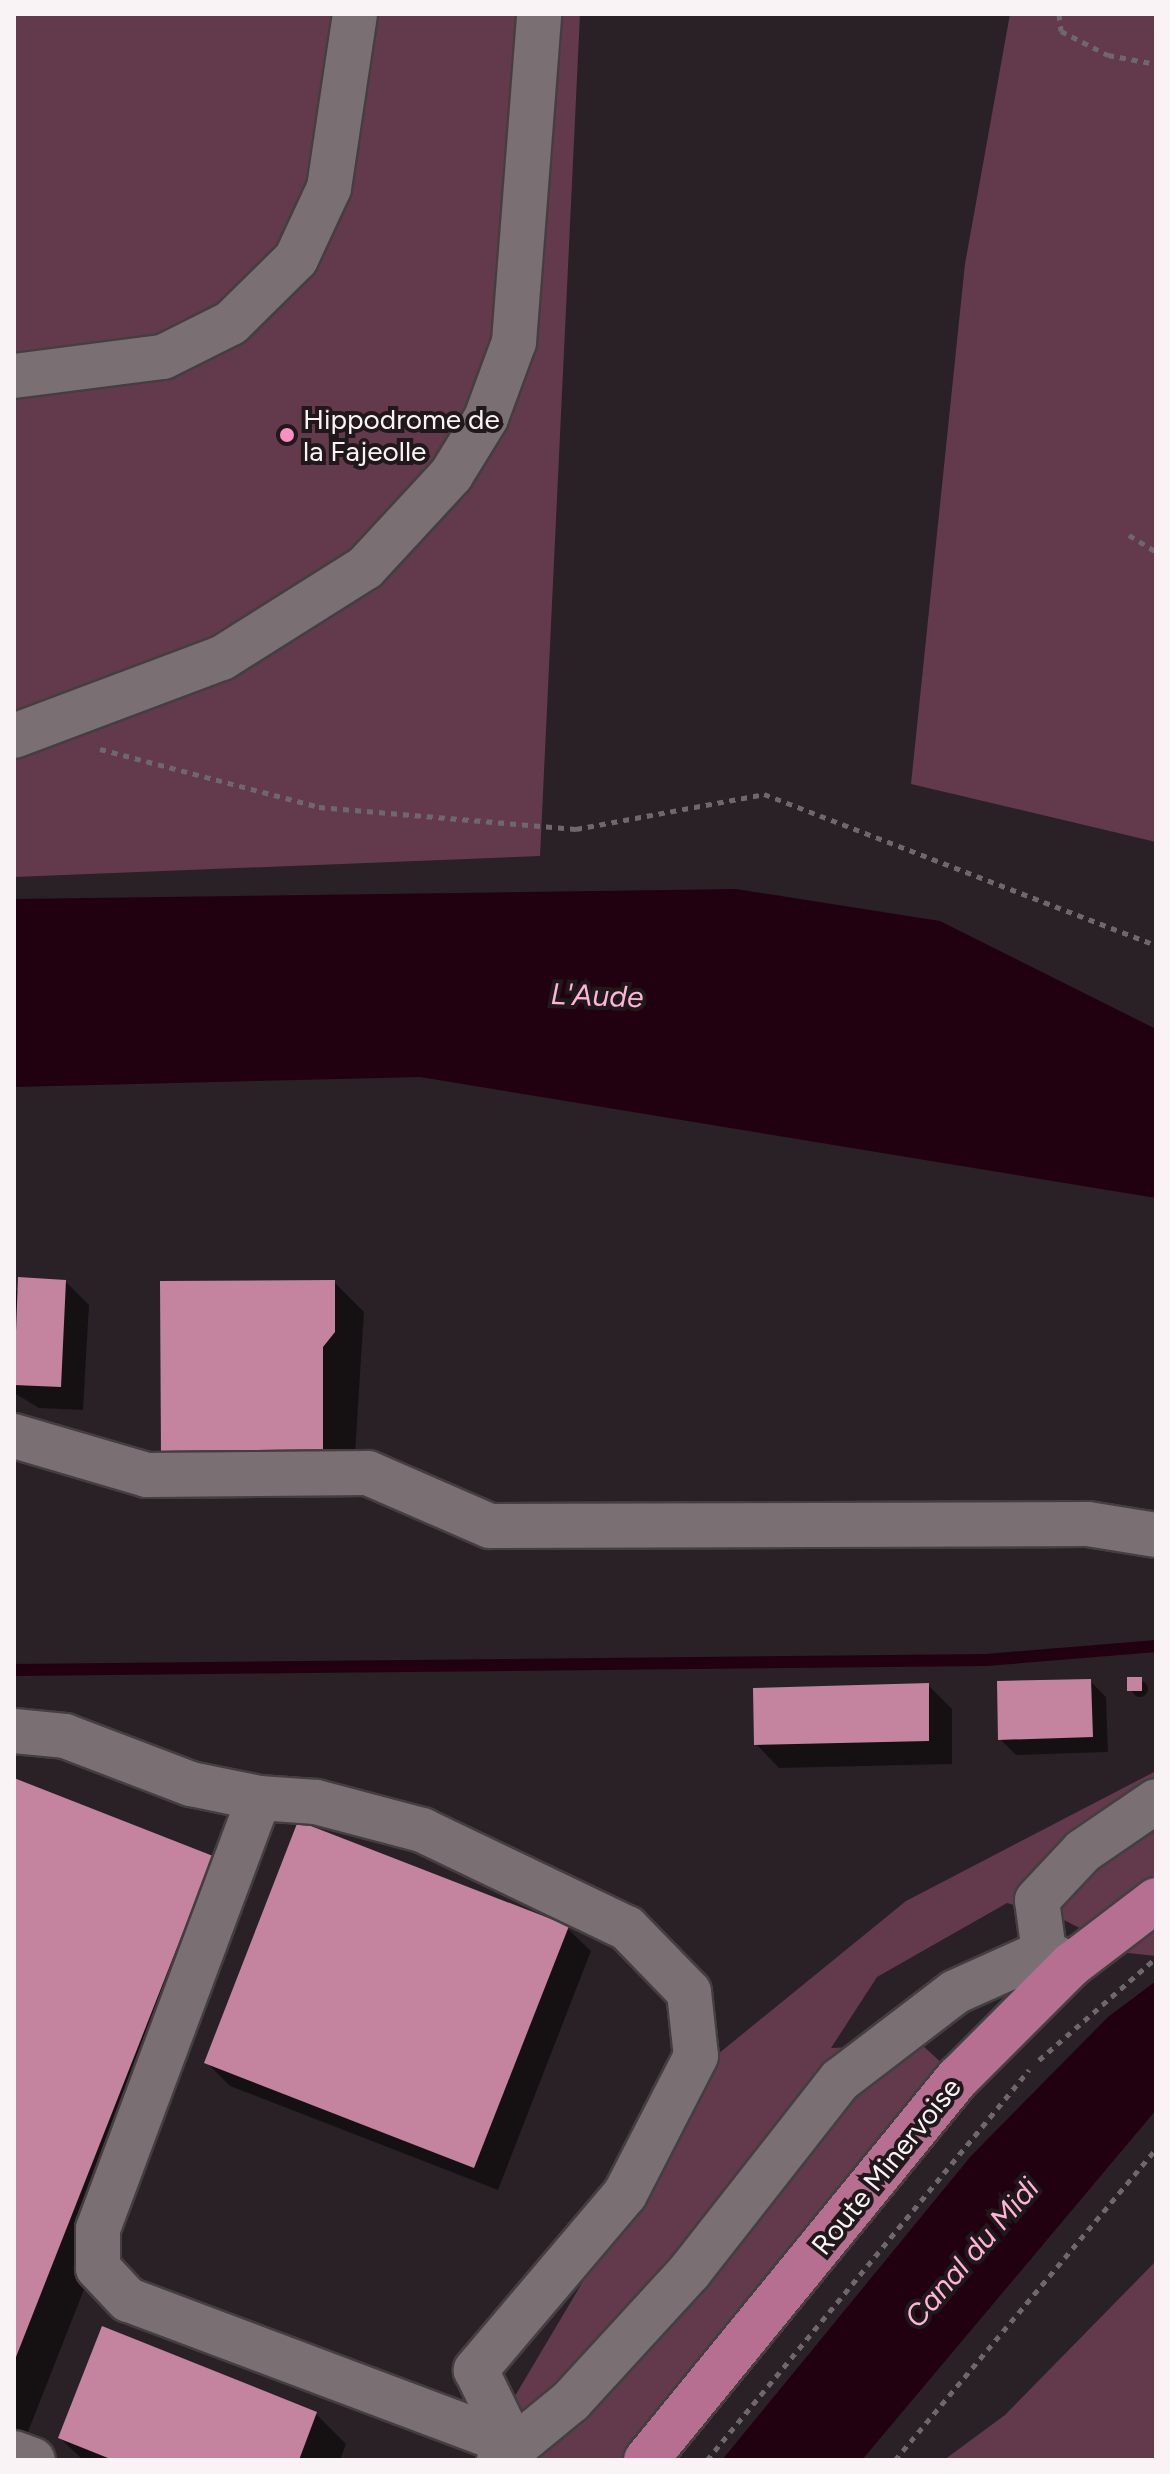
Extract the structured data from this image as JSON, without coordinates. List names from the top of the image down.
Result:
{
  "streets": {
    "main road": ["Route Minervoise"]
  },
  "water": ["L'Aude", "Canal du Midi"],
  "places": ["Hippodrome de la Fajeolle"]
}
